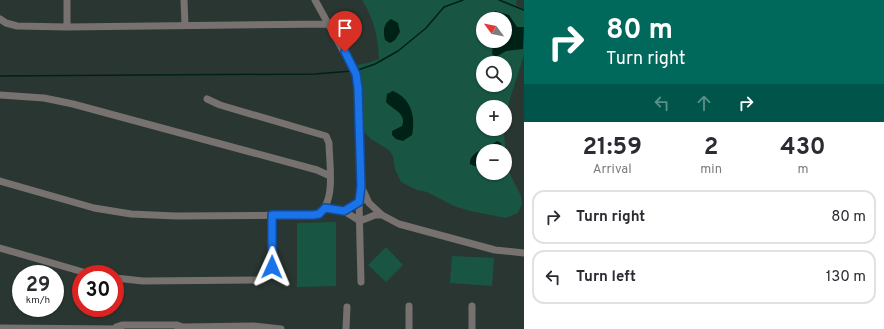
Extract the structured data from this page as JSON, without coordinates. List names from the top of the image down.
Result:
{
  "north": "top left",
  "page": {
    "turn": ["80 m", "Turn right"],
    "map_buttons": ["+", "−"],
    "eta": [
      "21:59",
      "Arrival",
      "2",
      "min",
      "430",
      "m"
    ],
    "list": [
      {
        "name": "Turn right",
        "value": "80 m"
      },
      {
        "name": "Turn left",
        "value": "130 m"
      }
    ],
    "speed": "29 km/h",
    "limit": "30"
  }
}
